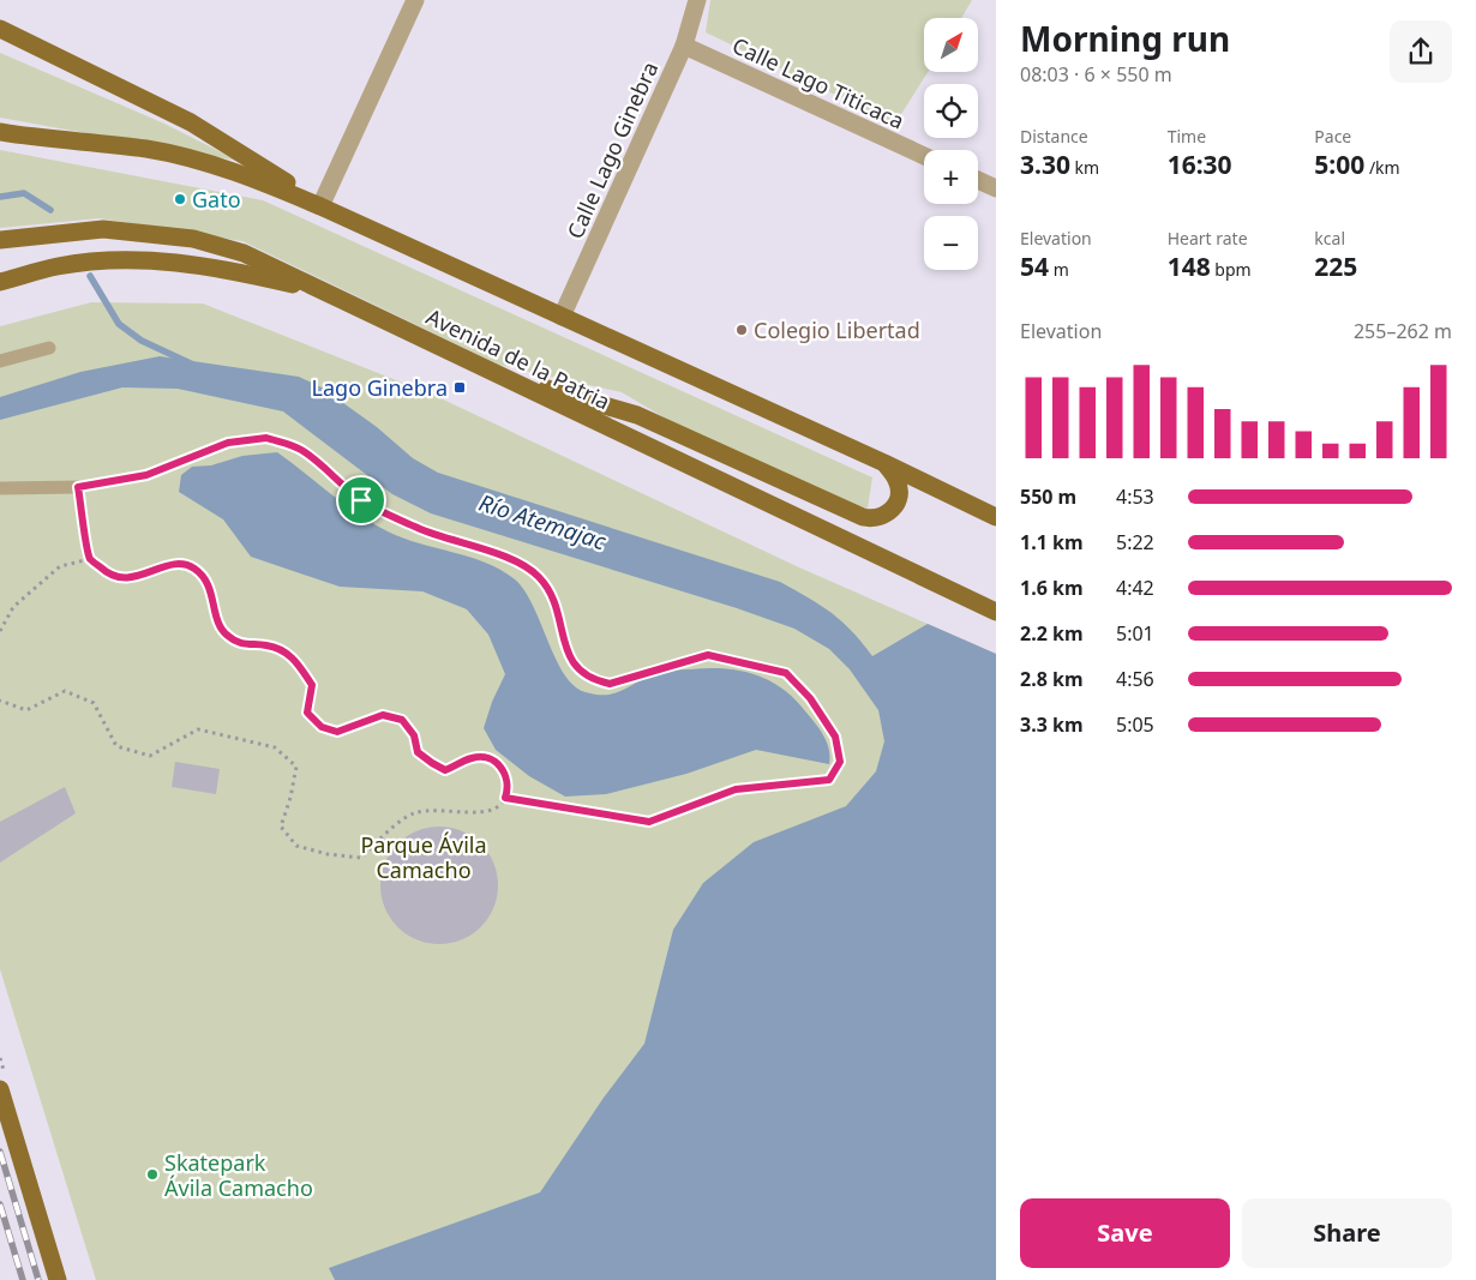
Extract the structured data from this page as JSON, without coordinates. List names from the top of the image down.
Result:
{
  "streets": {
    "main road": ["Avenida de la Patria"],
    "street": ["Calle Lago Titicaca", "Calle Lago Ginebra"]
  },
  "crossings": [
    ["Calle Lago Titicaca", "Calle Lago Ginebra"]
  ],
  "water": ["Río Atemajac"],
  "parks": ["Parque Ávila Camacho"],
  "places": {
    "other": ["Gato", "Colegio Libertad", "Skatepark Ávila Camacho"],
    "transit": ["Lago Ginebra"]
  },
  "north": "top right",
  "page": {
    "heading": ["Morning run", "08:03 · 6 × 550 m"],
    "map_buttons": ["+", "−"],
    "stats": [
      ["Distance", "3.30 km"],
      ["Time", "16:30"],
      ["Pace", "5:00 /km"],
      ["Elevation", "54 m"],
      ["Heart rate", "148 bpm"],
      ["kcal", "225"]
    ],
    "chart": ["Elevation", "255–262 m"],
    "list": [
      {
        "name": "550 m",
        "note": "4:53"
      },
      {
        "name": "1.1 km",
        "note": "5:22"
      },
      {
        "name": "1.6 km",
        "note": "4:42"
      },
      {
        "name": "2.2 km",
        "note": "5:01"
      },
      {
        "name": "2.8 km",
        "note": "4:56"
      },
      {
        "name": "3.3 km",
        "note": "5:05"
      }
    ],
    "buttons": ["Save", "Share"]
  }
}
